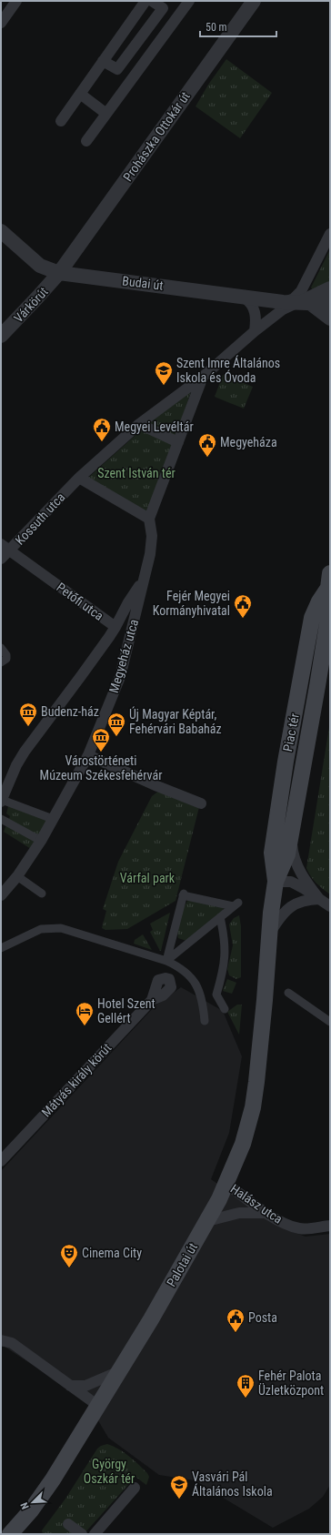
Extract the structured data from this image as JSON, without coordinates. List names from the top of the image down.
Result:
{
  "streets": {
    "main road": ["Piac tér", "Palotai út"],
    "street": [
      "Prohászka Ottokár út",
      "Budai út",
      "Várkörút",
      "Kossuth utca",
      "Petőfi utca",
      "Megyeház utca",
      "Mátyás király körút",
      "Halász utca"
    ]
  },
  "crossings": [
    ["Prohászka Ottokár út", "Budai út"],
    ["Prohászka Ottokár út", "Várkörút"],
    ["Budai út", "Várkörút"],
    ["Kossuth utca", "Petőfi utca"],
    ["Petőfi utca", "Megyeház utca"],
    ["Piac tér", "Palotai út"],
    ["Halász utca", "Palotai út"]
  ],
  "parks": ["Szent István tér", "Várfal park", "György Oszkár tér"],
  "places": {
    "school or university": ["Szent Imre Általános Iskola és Óvoda", "Vasvári Pál Általános Iskola"],
    "public building": [
      "Megyei Levéltár",
      "Megyeháza",
      "Fejér Megyei Kormányhivatal",
      "Posta"
    ],
    "museum": ["Budenz-ház", "Új Magyar Képtár, Fehérvári Babaház", "Várostörténeti Múzeum Székesfehérvár"],
    "hotel": ["Hotel Szent Gellért"],
    "theatre": ["Cinema City"],
    "building": ["Fehér Palota Üzletközpont"]
  },
  "scale_bar": "50 m",
  "north": "bottom left"
}
